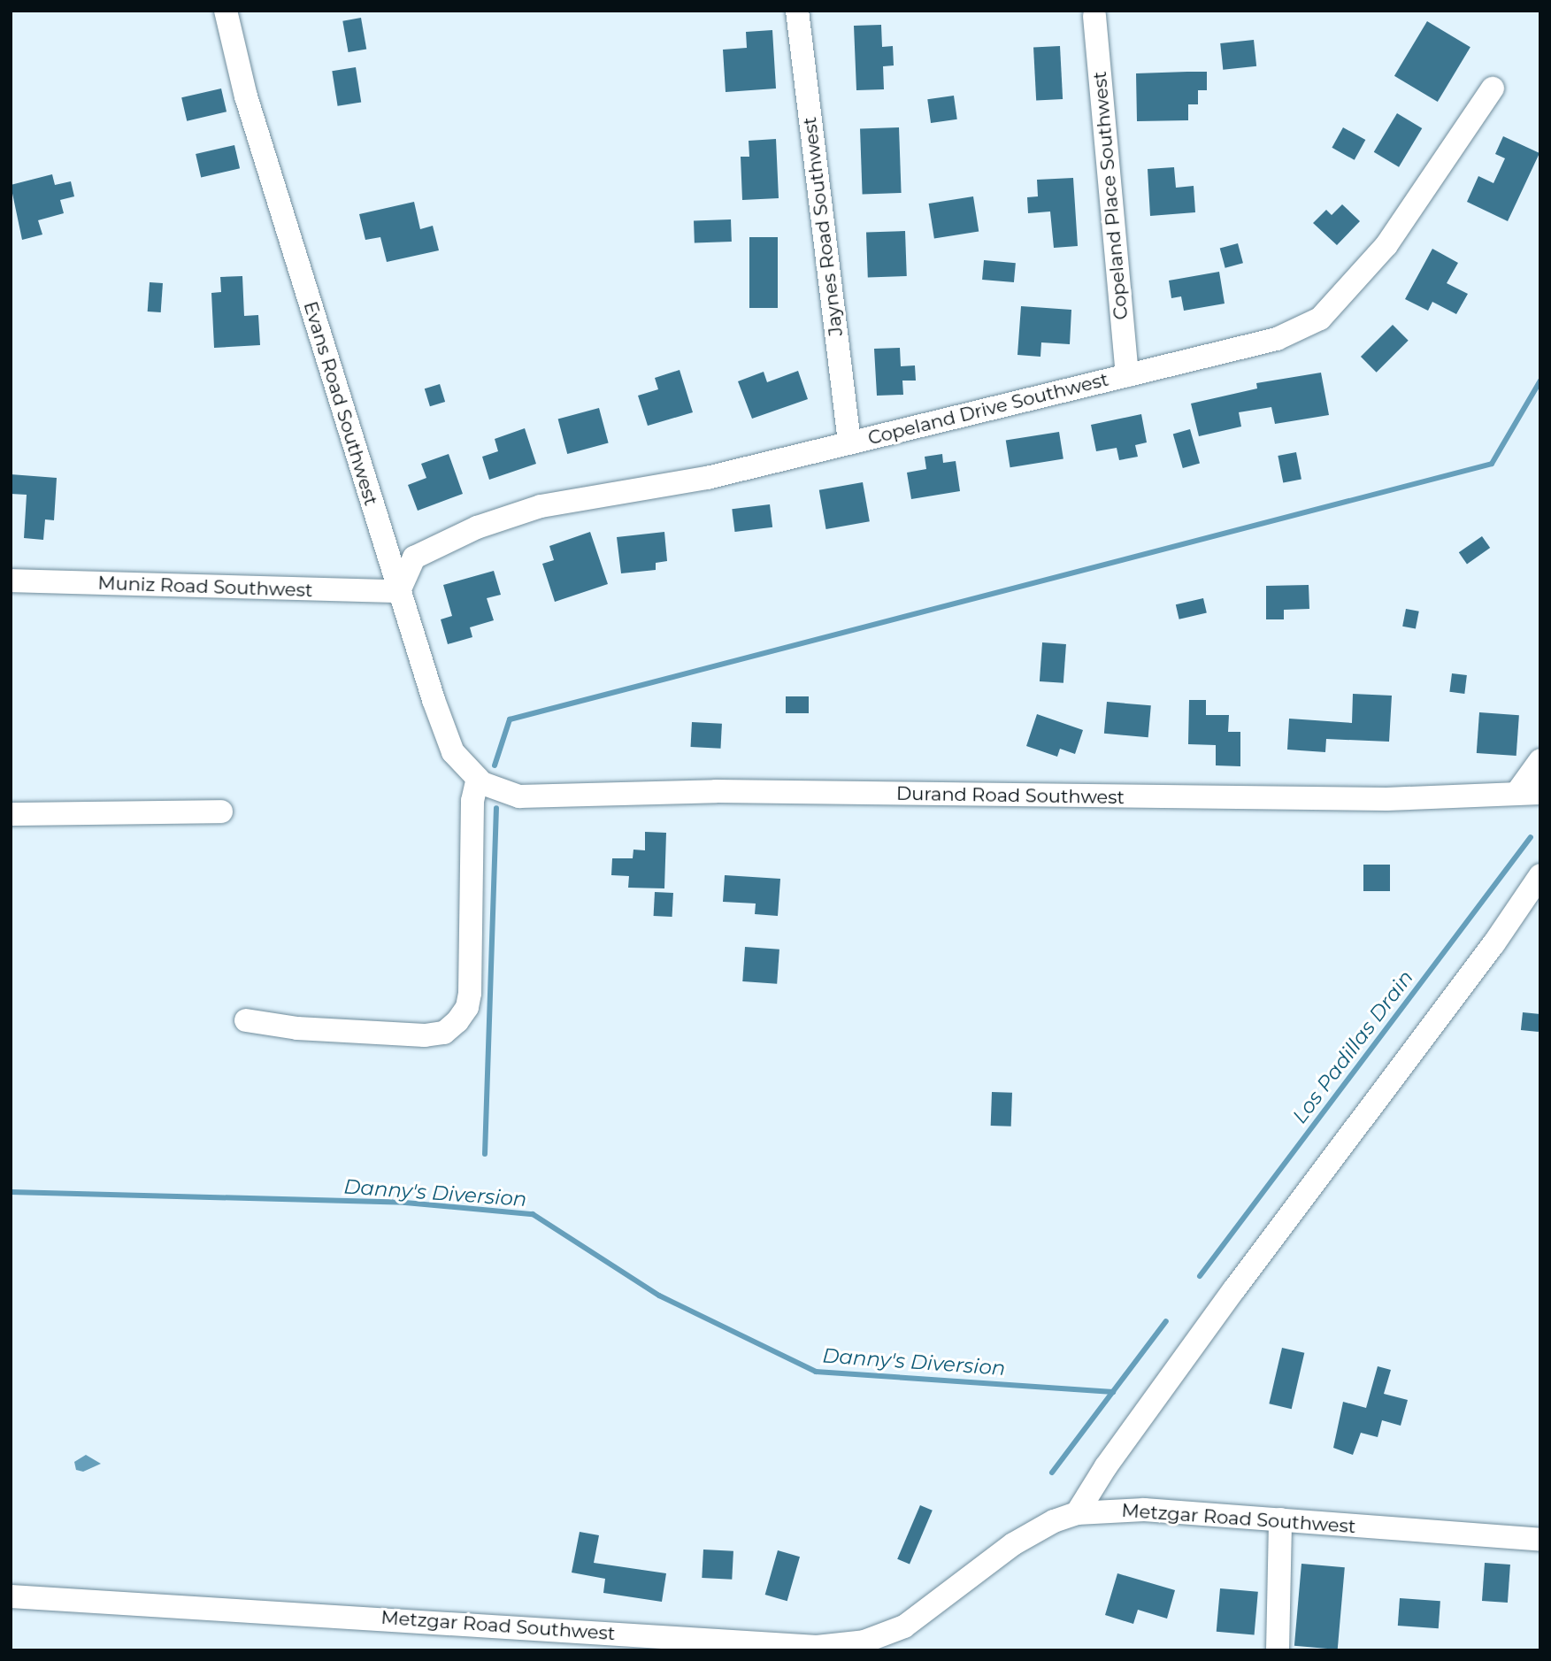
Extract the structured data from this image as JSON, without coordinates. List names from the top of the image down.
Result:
{
  "streets": {
    "street": [
      "Copeland Place Southwest",
      "Jaynes Road Southwest",
      "Evans Road Southwest",
      "Copeland Drive Southwest",
      "Muniz Road Southwest",
      "Durand Road Southwest",
      "Metzgar Road Southwest"
    ]
  },
  "crossings": [
    ["Copeland Place Southwest", "Copeland Drive Southwest"],
    ["Jaynes Road Southwest", "Copeland Drive Southwest"],
    ["Evans Road Southwest", "Copeland Drive Southwest"],
    ["Evans Road Southwest", "Muniz Road Southwest"],
    ["Evans Road Southwest", "Durand Road Southwest"],
    ["Copeland Drive Southwest", "Muniz Road Southwest"]
  ],
  "water": ["Los Padillas Drain", "Danny's Diversion"]
}
